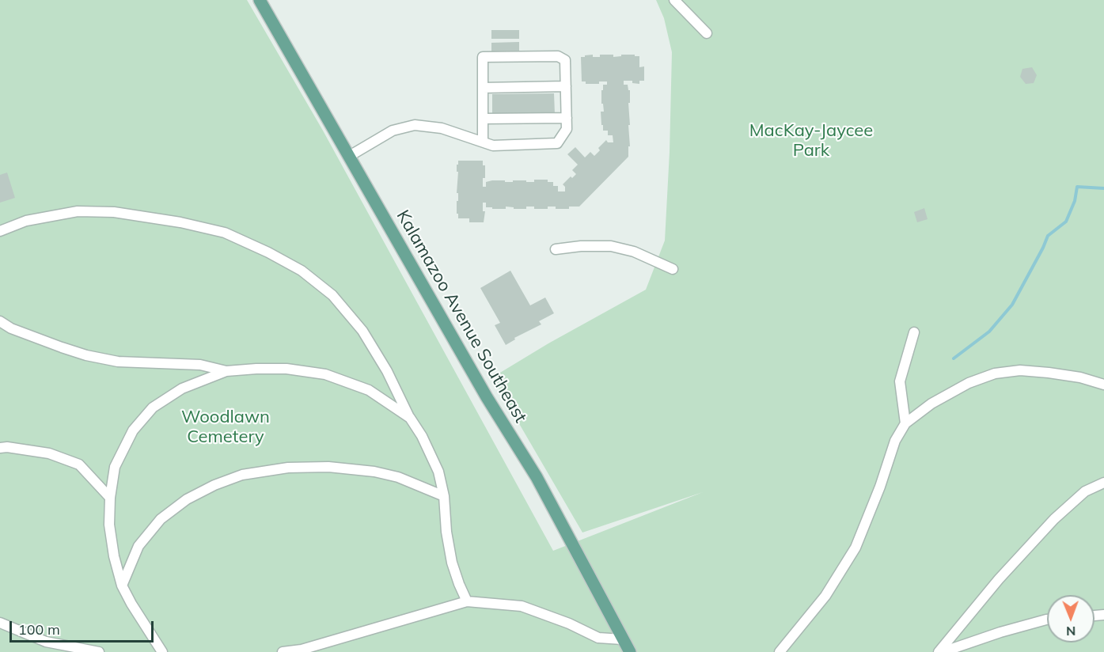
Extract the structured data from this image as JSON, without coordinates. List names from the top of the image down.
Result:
{
  "streets": {
    "main road": ["Kalamazoo Avenue Southeast"]
  },
  "parks": ["MacKay-Jaycee Park", "Woodlawn Cemetery"],
  "scale_bar": "100 m",
  "north": "bottom"
}
